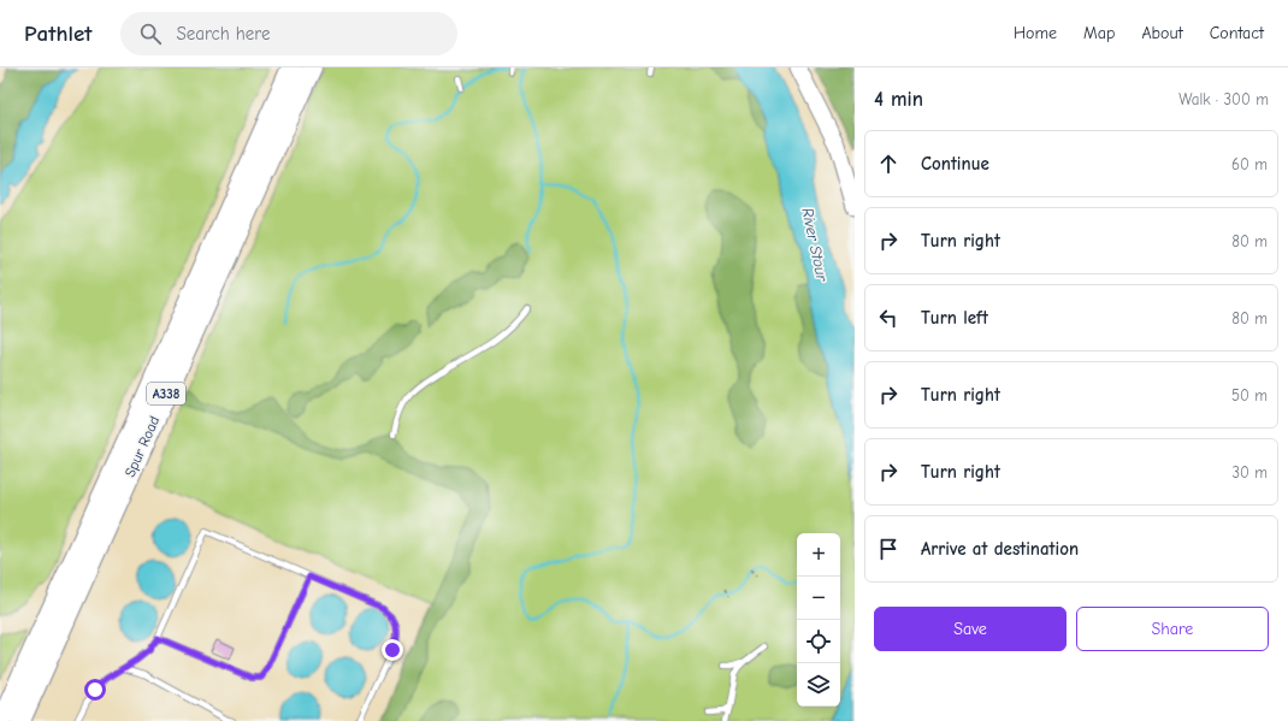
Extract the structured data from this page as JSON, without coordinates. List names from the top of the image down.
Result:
{
  "streets": {
    "highway": ["A338", "Spur Road"]
  },
  "water": ["River Stour"],
  "page": {
    "header": "Pathlet",
    "search": "Search here",
    "nav": [
      "Home",
      "Map",
      "About",
      "Contact"
    ],
    "heading": ["4 min", "Walk · 300 m"],
    "list": [
      ["Continue", "60 m"],
      ["Turn right", "80 m"],
      ["Turn left", "80 m"],
      ["Turn right", "50 m"],
      ["Turn right", "30 m"],
      "Arrive at destination"
    ],
    "map_buttons": ["+", "−"],
    "buttons": ["Save", "Share"]
  }
}
